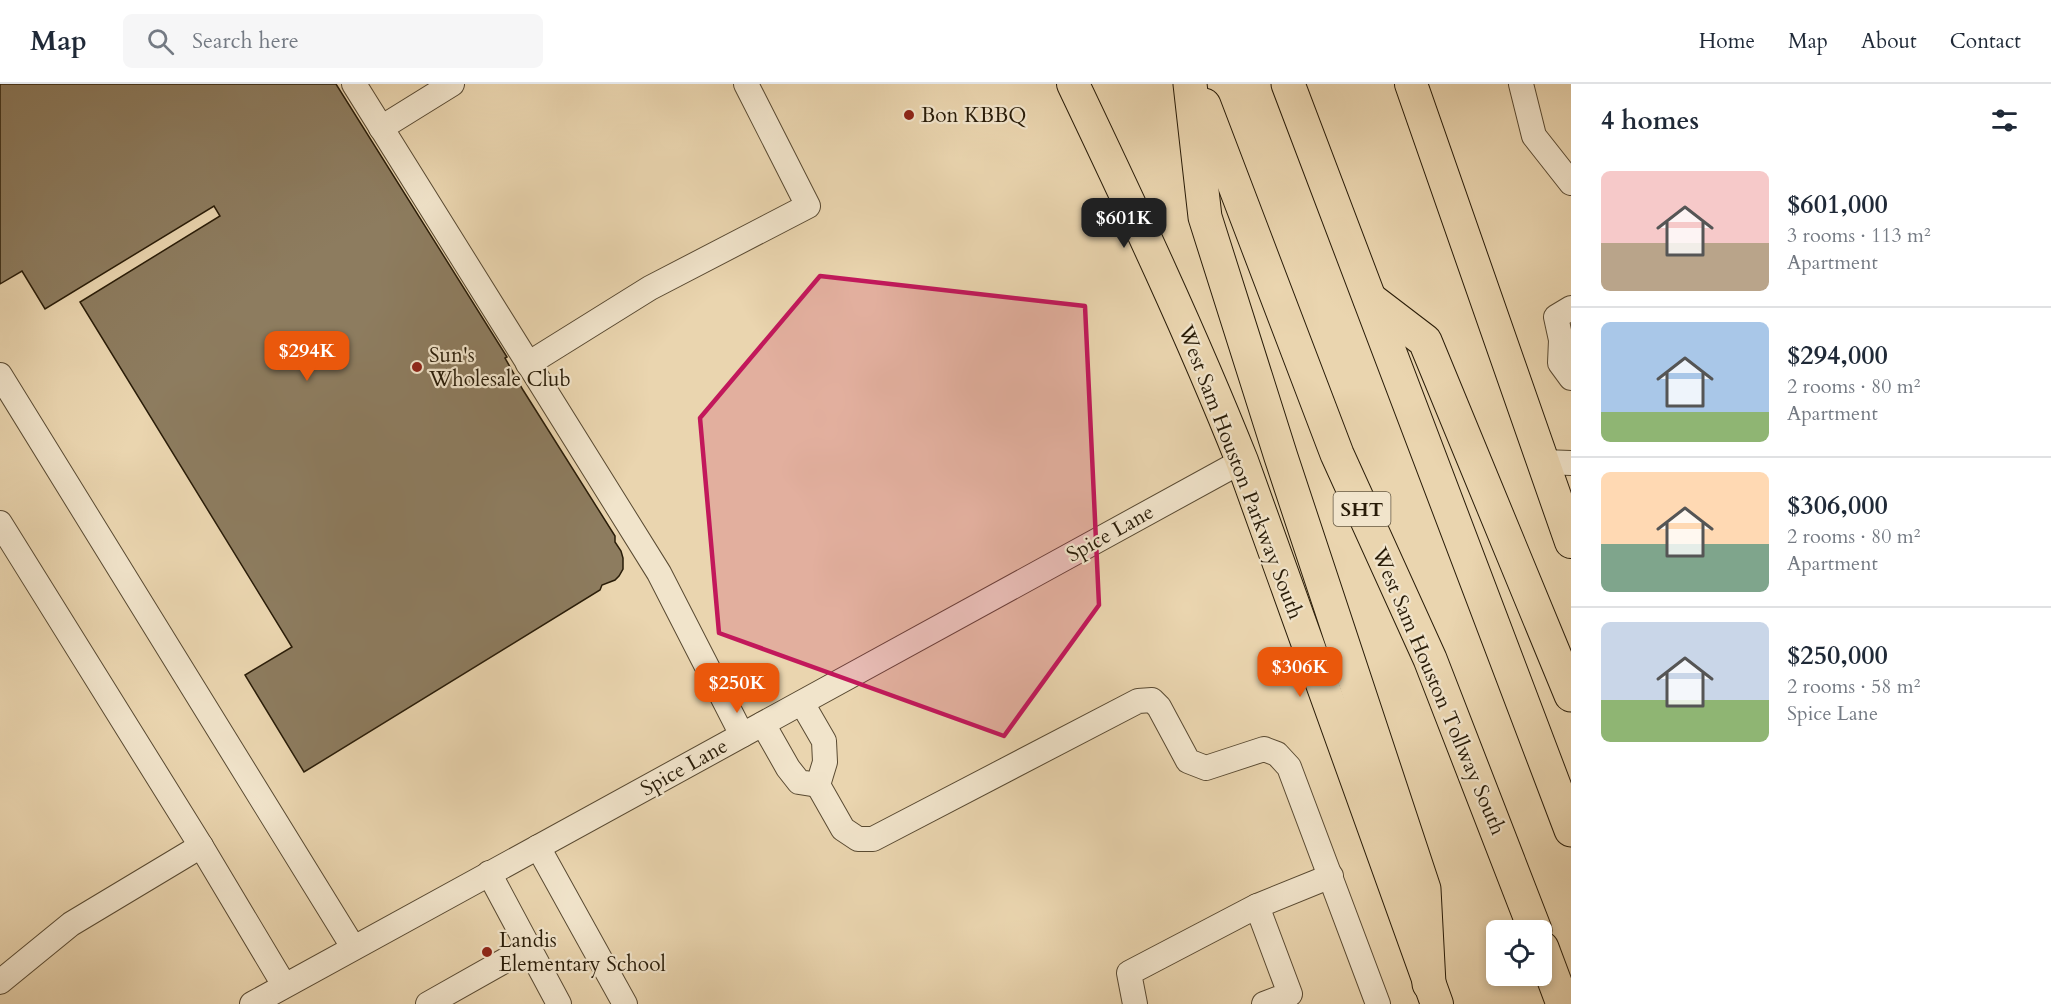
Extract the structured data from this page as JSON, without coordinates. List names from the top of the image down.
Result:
{
  "streets": {
    "highway": ["SHT", "West Sam Houston Tollway South"],
    "main road": ["West Sam Houston Parkway South"],
    "street": ["Spice Lane"]
  },
  "crossings": [
    ["West Sam Houston Parkway South", "Spice Lane"]
  ],
  "places": ["Bon KBBQ", "Sun's Wholesale Club", "Landis Elementary School"],
  "page": {
    "header": "Map",
    "search": "Search here",
    "nav": [
      "Home",
      "Map",
      "About",
      "Contact"
    ],
    "heading": "4 homes",
    "list": [
      {
        "name": "$601,000",
        "note": "3 rooms · 113 m² · Apartment"
      },
      {
        "name": "$294,000",
        "note": "2 rooms · 80 m² · Apartment"
      },
      {
        "name": "$306,000",
        "note": "2 rooms · 80 m² · Apartment"
      },
      {
        "name": "$250,000",
        "note": "2 rooms · 58 m² · Spice Lane"
      }
    ],
    "price": [
      "$601K",
      "$294K",
      "$306K",
      "$250K"
    ]
  }
}
